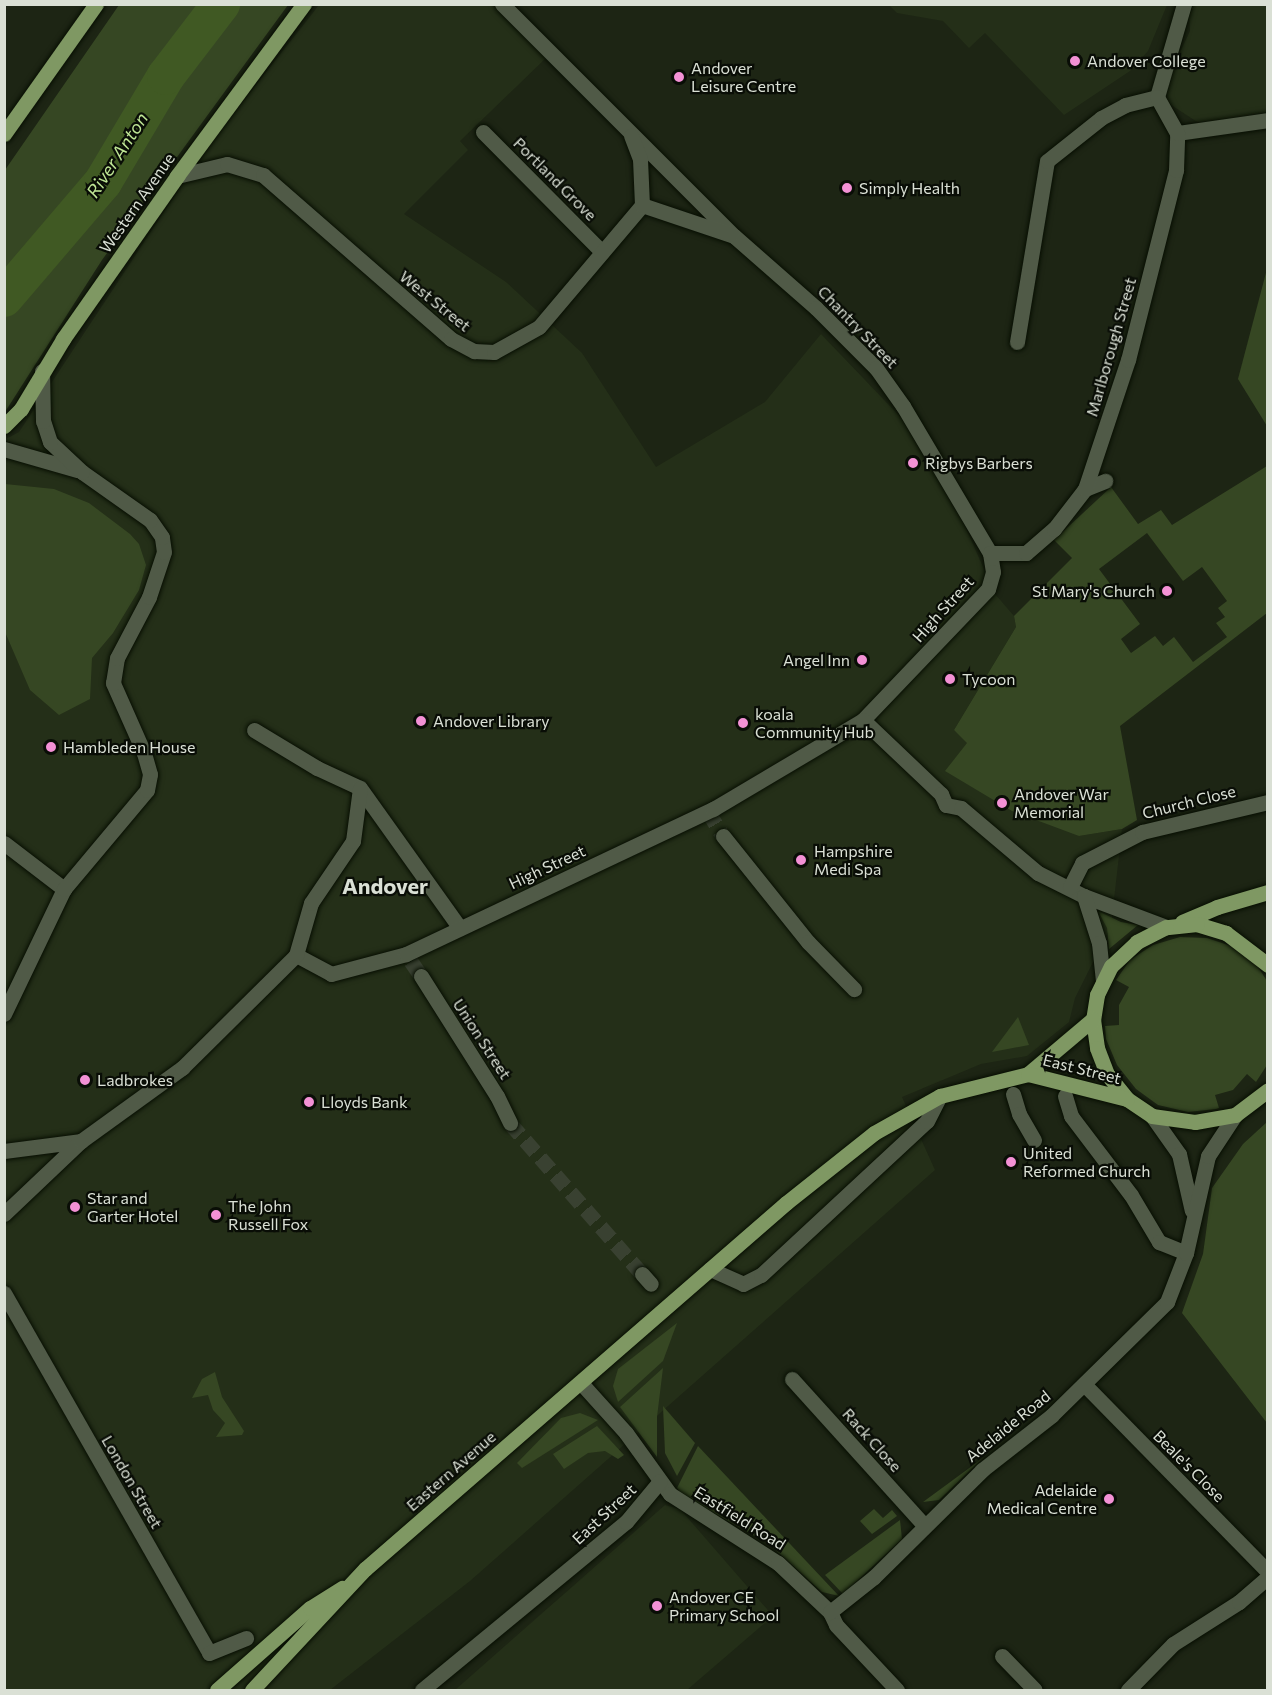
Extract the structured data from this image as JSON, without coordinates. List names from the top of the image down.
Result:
{
  "streets": {
    "main road": ["Western Avenue", "East Street", "Eastern Avenue"],
    "street": [
      "Portland Grove",
      "West Street",
      "Chantry Street",
      "Marlborough Street",
      "High Street",
      "Church Close",
      "Union Street",
      "Adelaide Road",
      "Rack Close",
      "Beale's Close",
      "London Street",
      "Eastfield Road"
    ]
  },
  "crossings": [
    ["Portland Grove", "West Street"],
    ["Western Avenue", "West Street"],
    ["West Street", "Chantry Street"],
    ["Chantry Street", "Marlborough Street"],
    ["Chantry Street", "High Street"],
    ["Marlborough Street", "High Street"],
    ["East Street", "Eastern Avenue"],
    ["East Street", "Eastfield Road"],
    ["Adelaide Road", "Rack Close"],
    ["Adelaide Road", "Beale's Close"],
    ["Adelaide Road", "Eastfield Road"]
  ],
  "districts": ["Andover"],
  "water": ["River Anton"],
  "places": [
    "Andover College",
    "Andover Leisure Centre",
    "Simply Health",
    "Rigbys Barbers",
    "St Mary's Church",
    "Angel Inn",
    "Tycoon",
    "Andover Library",
    "koala Community Hub",
    "Hambleden House",
    "Andover War Memorial",
    "Hampshire Medi Spa",
    "Ladbrokes",
    "Lloyds Bank",
    "United Reformed Church",
    "Star and Garter Hotel",
    "The John Russell Fox",
    "Adelaide Medical Centre",
    "Andover CE Primary School"
  ]
}
